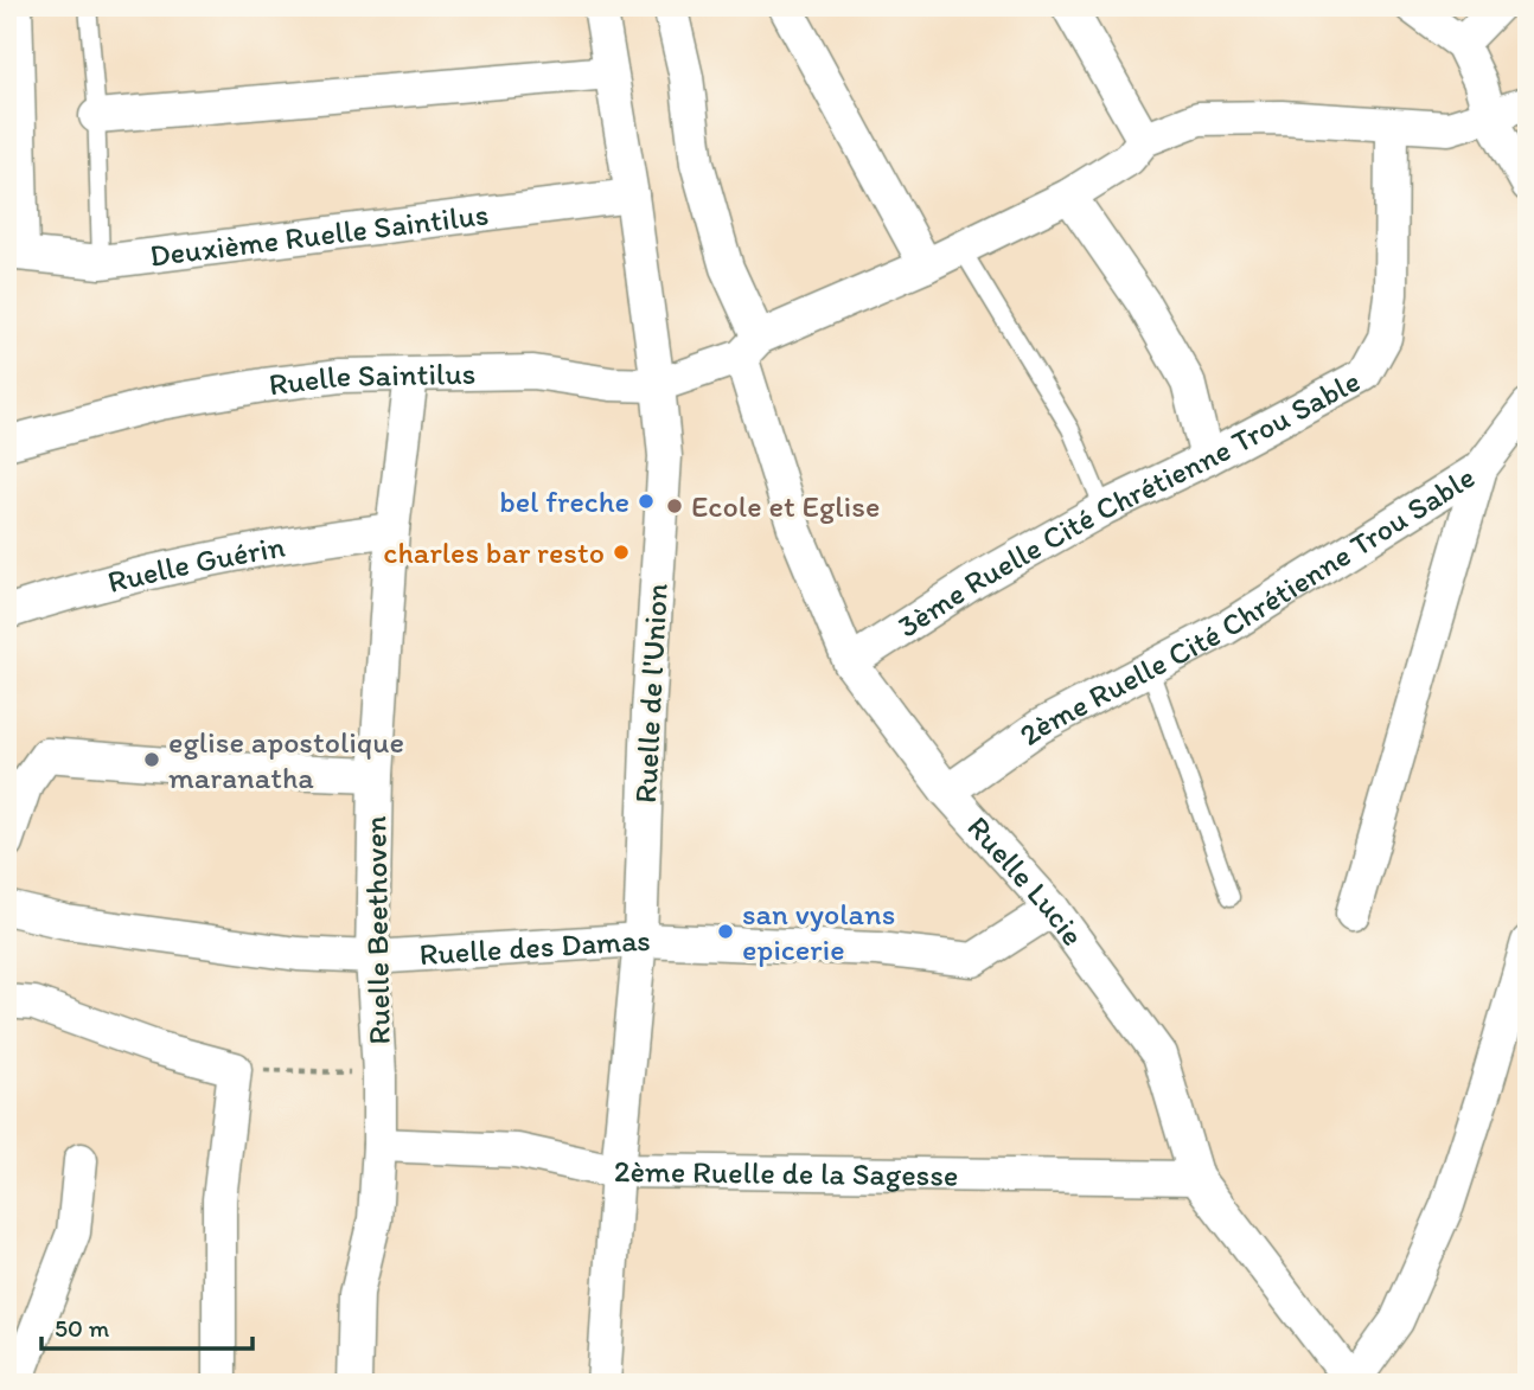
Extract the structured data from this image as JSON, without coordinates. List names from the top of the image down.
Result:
{
  "streets": {
    "street": [
      "Deuxième Ruelle Saintilus",
      "Ruelle Saintilus",
      "3ème Ruelle Cité Chrétienne Trou Sable",
      "Ruelle Guérin",
      "2ème Ruelle Cité Chrétienne Trou Sable",
      "Ruelle de l'Union",
      "Ruelle Lucie",
      "Ruelle Beethoven",
      "Ruelle des Damas",
      "2ème Ruelle de la Sagesse"
    ]
  },
  "crossings": [
    ["Deuxième Ruelle Saintilus", "Ruelle de l'Union"],
    ["Ruelle Saintilus", "Ruelle de l'Union"],
    ["Ruelle Saintilus", "Ruelle Lucie"],
    ["Ruelle Saintilus", "Ruelle Beethoven"],
    ["3ème Ruelle Cité Chrétienne Trou Sable", "Ruelle Lucie"],
    ["Ruelle Guérin", "Ruelle Beethoven"],
    ["2ème Ruelle Cité Chrétienne Trou Sable", "Ruelle Lucie"],
    ["Ruelle de l'Union", "Ruelle des Damas"],
    ["Ruelle de l'Union", "2ème Ruelle de la Sagesse"],
    ["Ruelle Lucie", "Ruelle des Damas"],
    ["Ruelle Lucie", "2ème Ruelle de la Sagesse"],
    ["Ruelle Beethoven", "Ruelle des Damas"],
    ["Ruelle Beethoven", "2ème Ruelle de la Sagesse"]
  ],
  "places": [
    "bel freche",
    "Ecole et Eglise",
    "charles bar resto",
    "eglise apostolique maranatha",
    "san vyolans epicerie"
  ],
  "scale_bar": "50 m"
}
